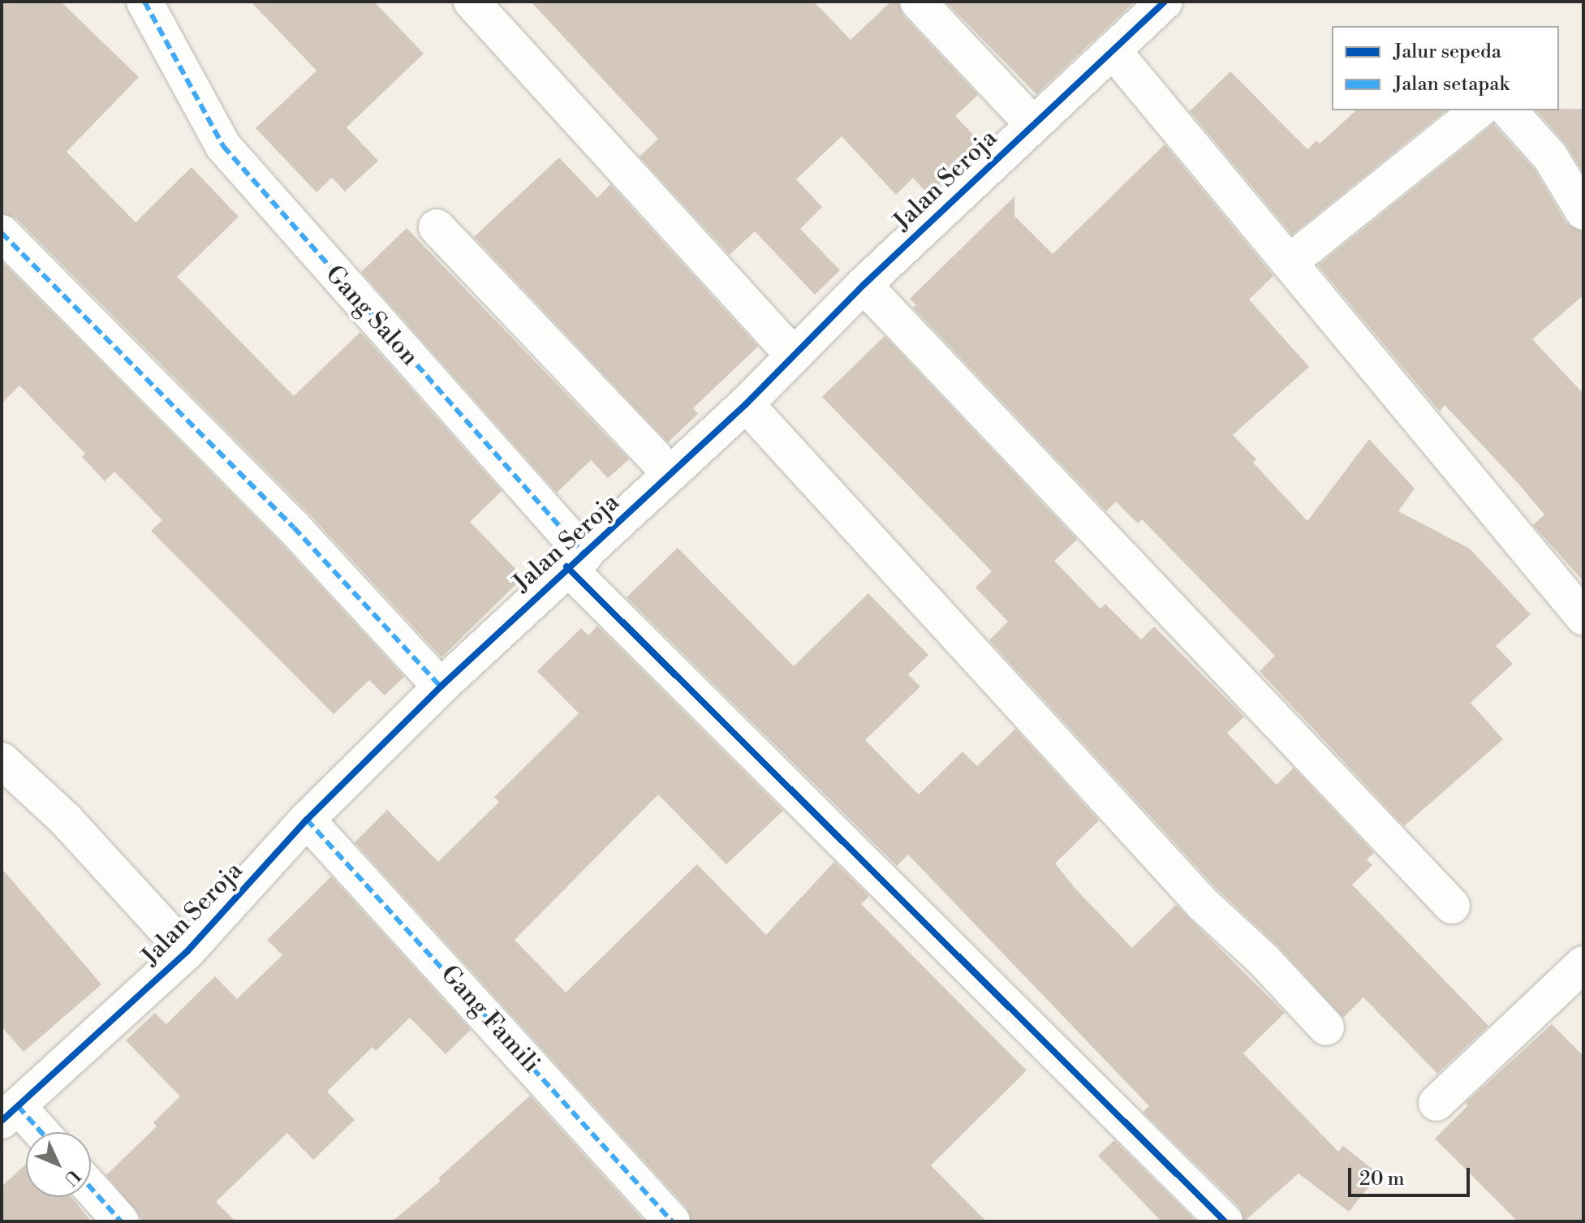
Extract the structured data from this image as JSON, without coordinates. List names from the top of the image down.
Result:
{
  "streets": {
    "street": ["Jalan Seroja", "Gang Salon", "Gang Famili"]
  },
  "crossings": [
    ["Jalan Seroja", "Gang Salon"],
    ["Jalan Seroja", "Gang Famili"]
  ],
  "legend": ["Jalur sepeda", "Jalan setapak"],
  "scale_bar": "20 m",
  "north": "bottom right"
}
